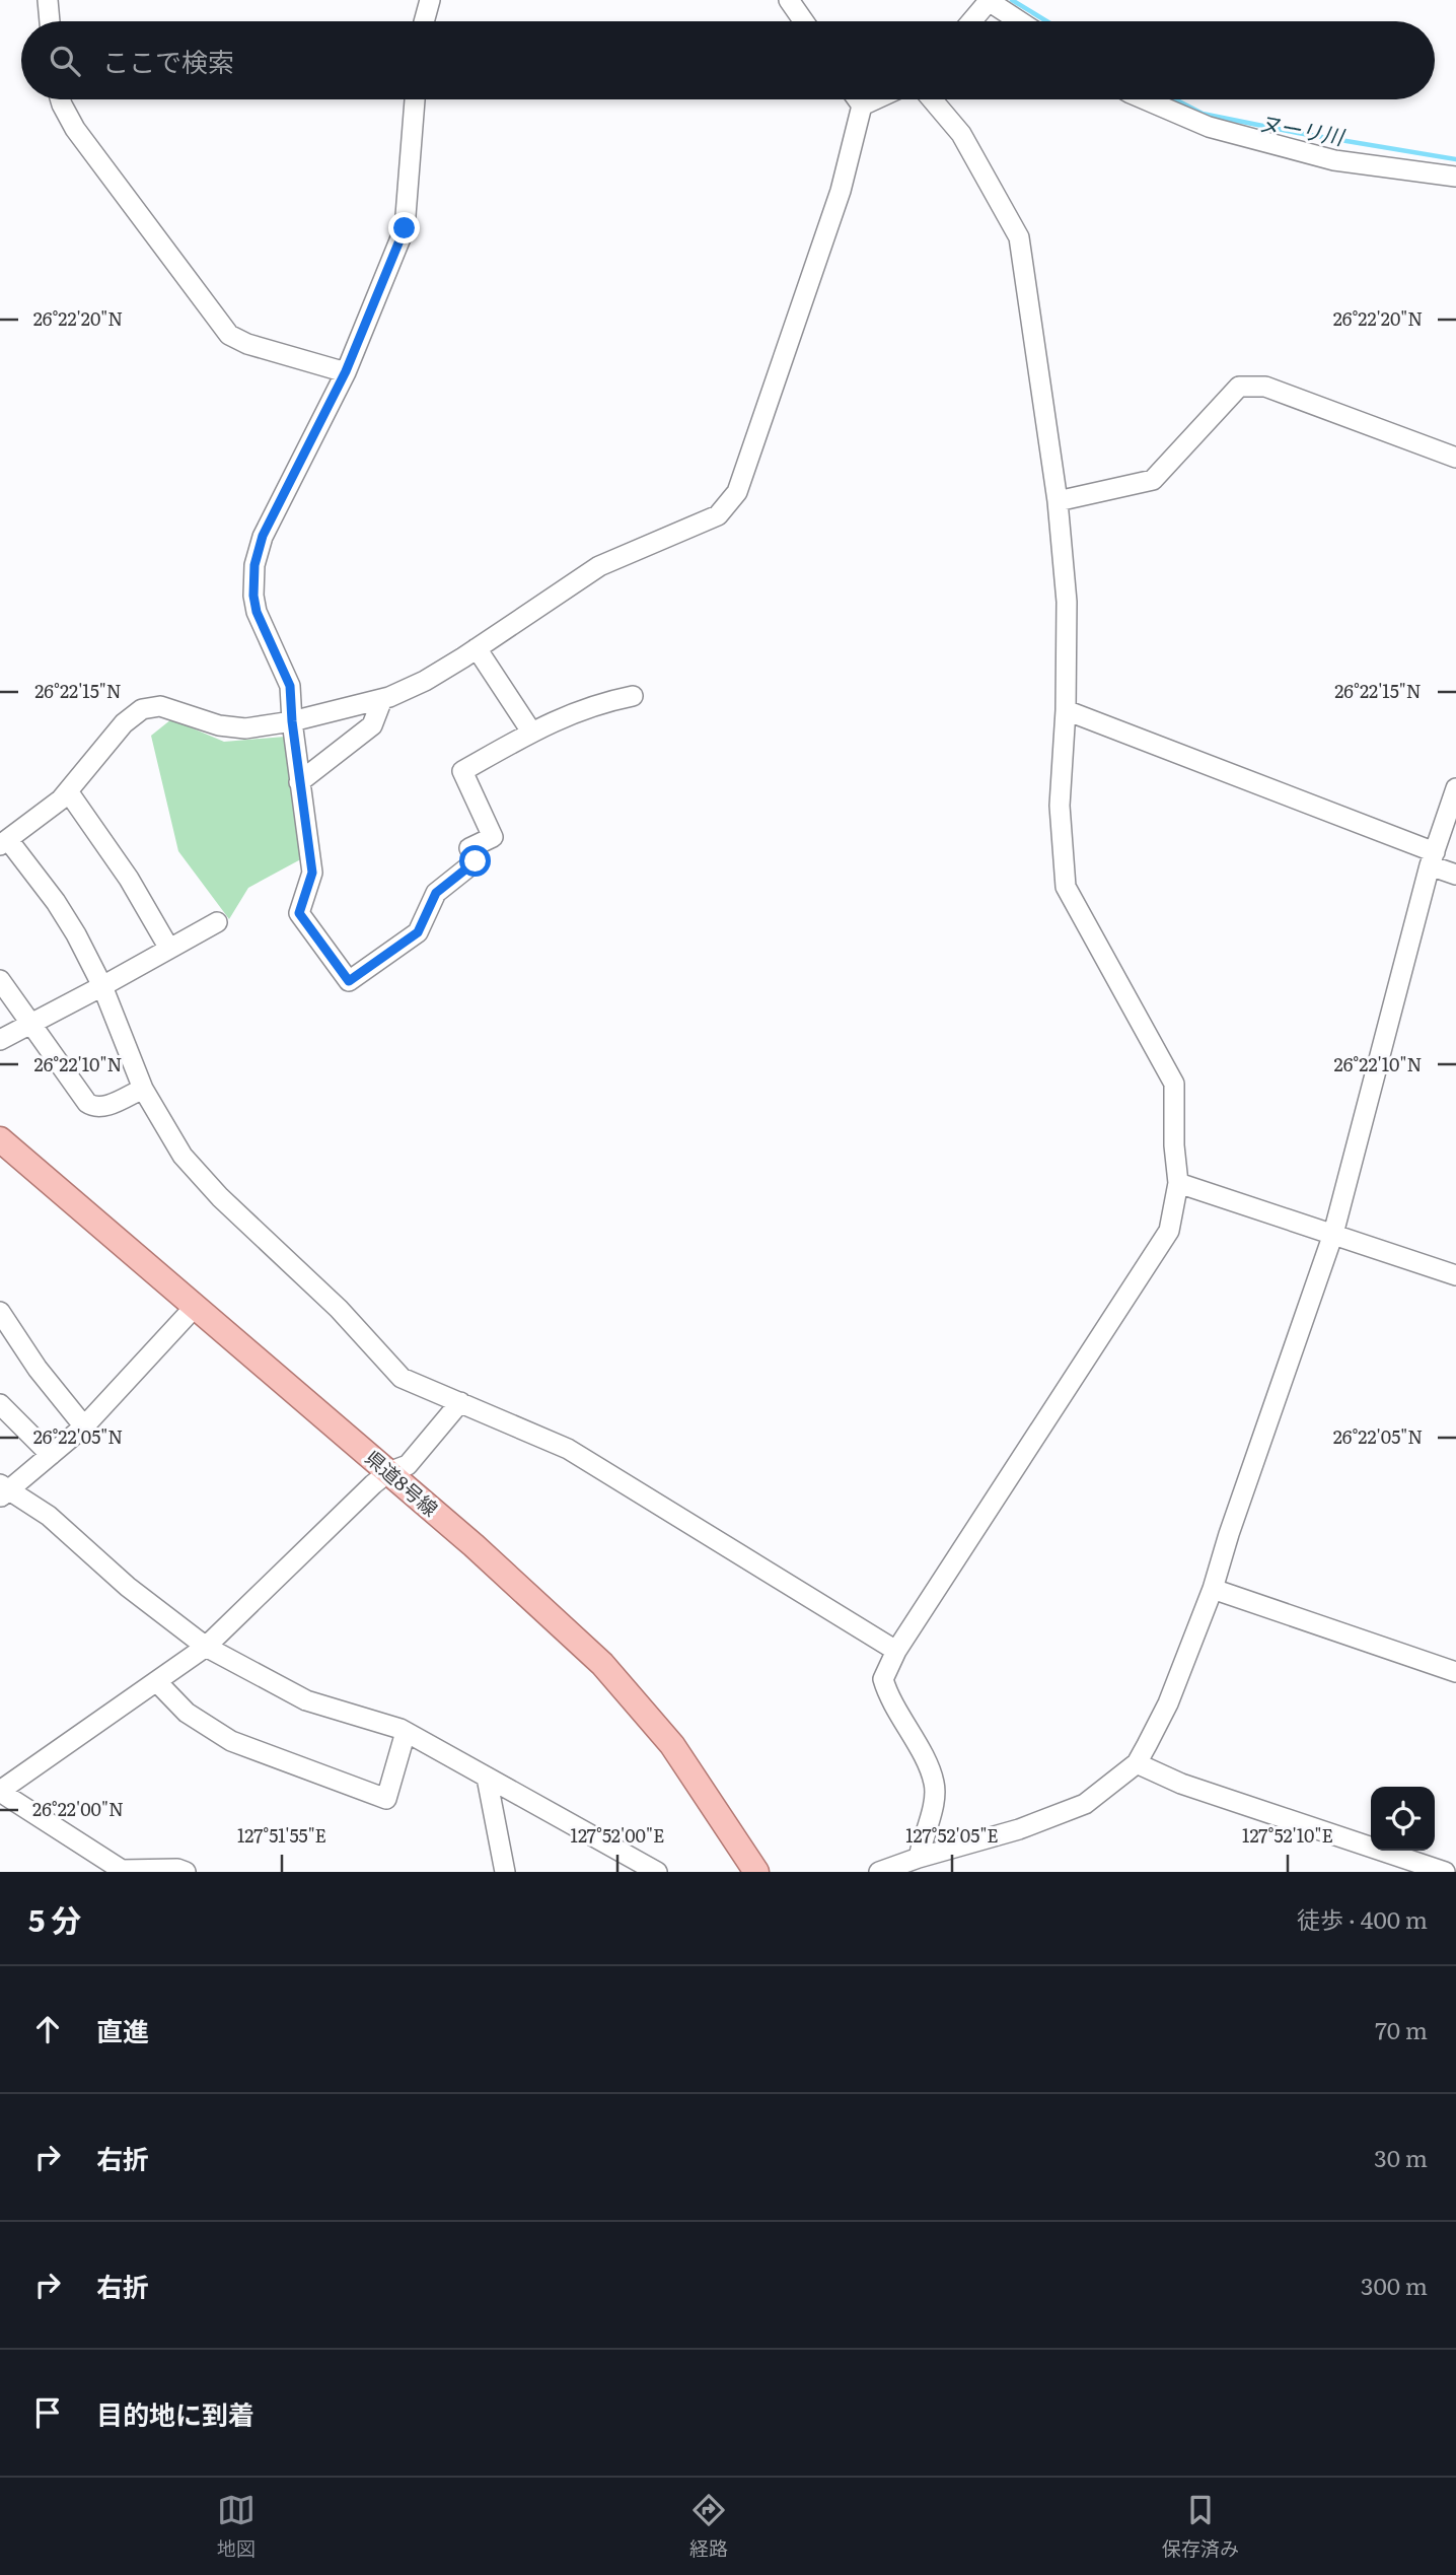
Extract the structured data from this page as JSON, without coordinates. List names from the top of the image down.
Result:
{
  "streets": {
    "main road": ["県道8号線"]
  },
  "water": ["ヌーリ川"],
  "page": {
    "search": "ここで検索",
    "heading": ["5 分", "徒歩 · 400 m"],
    "list": [
      ["直進", "70 m"],
      ["右折", "30 m"],
      ["右折", "300 m"],
      "目的地に到着"
    ],
    "nav": ["地図", "経路", "保存済み"]
  },
  "coordinates": [
    "26°22'20\"N",
    "26°22'15\"N",
    "26°22'10\"N",
    "26°22'05\"N",
    "26°22'00\"N",
    "127°51'55\"E",
    "127°52'00\"E",
    "127°52'05\"E",
    "127°52'10\"E"
  ]
}
